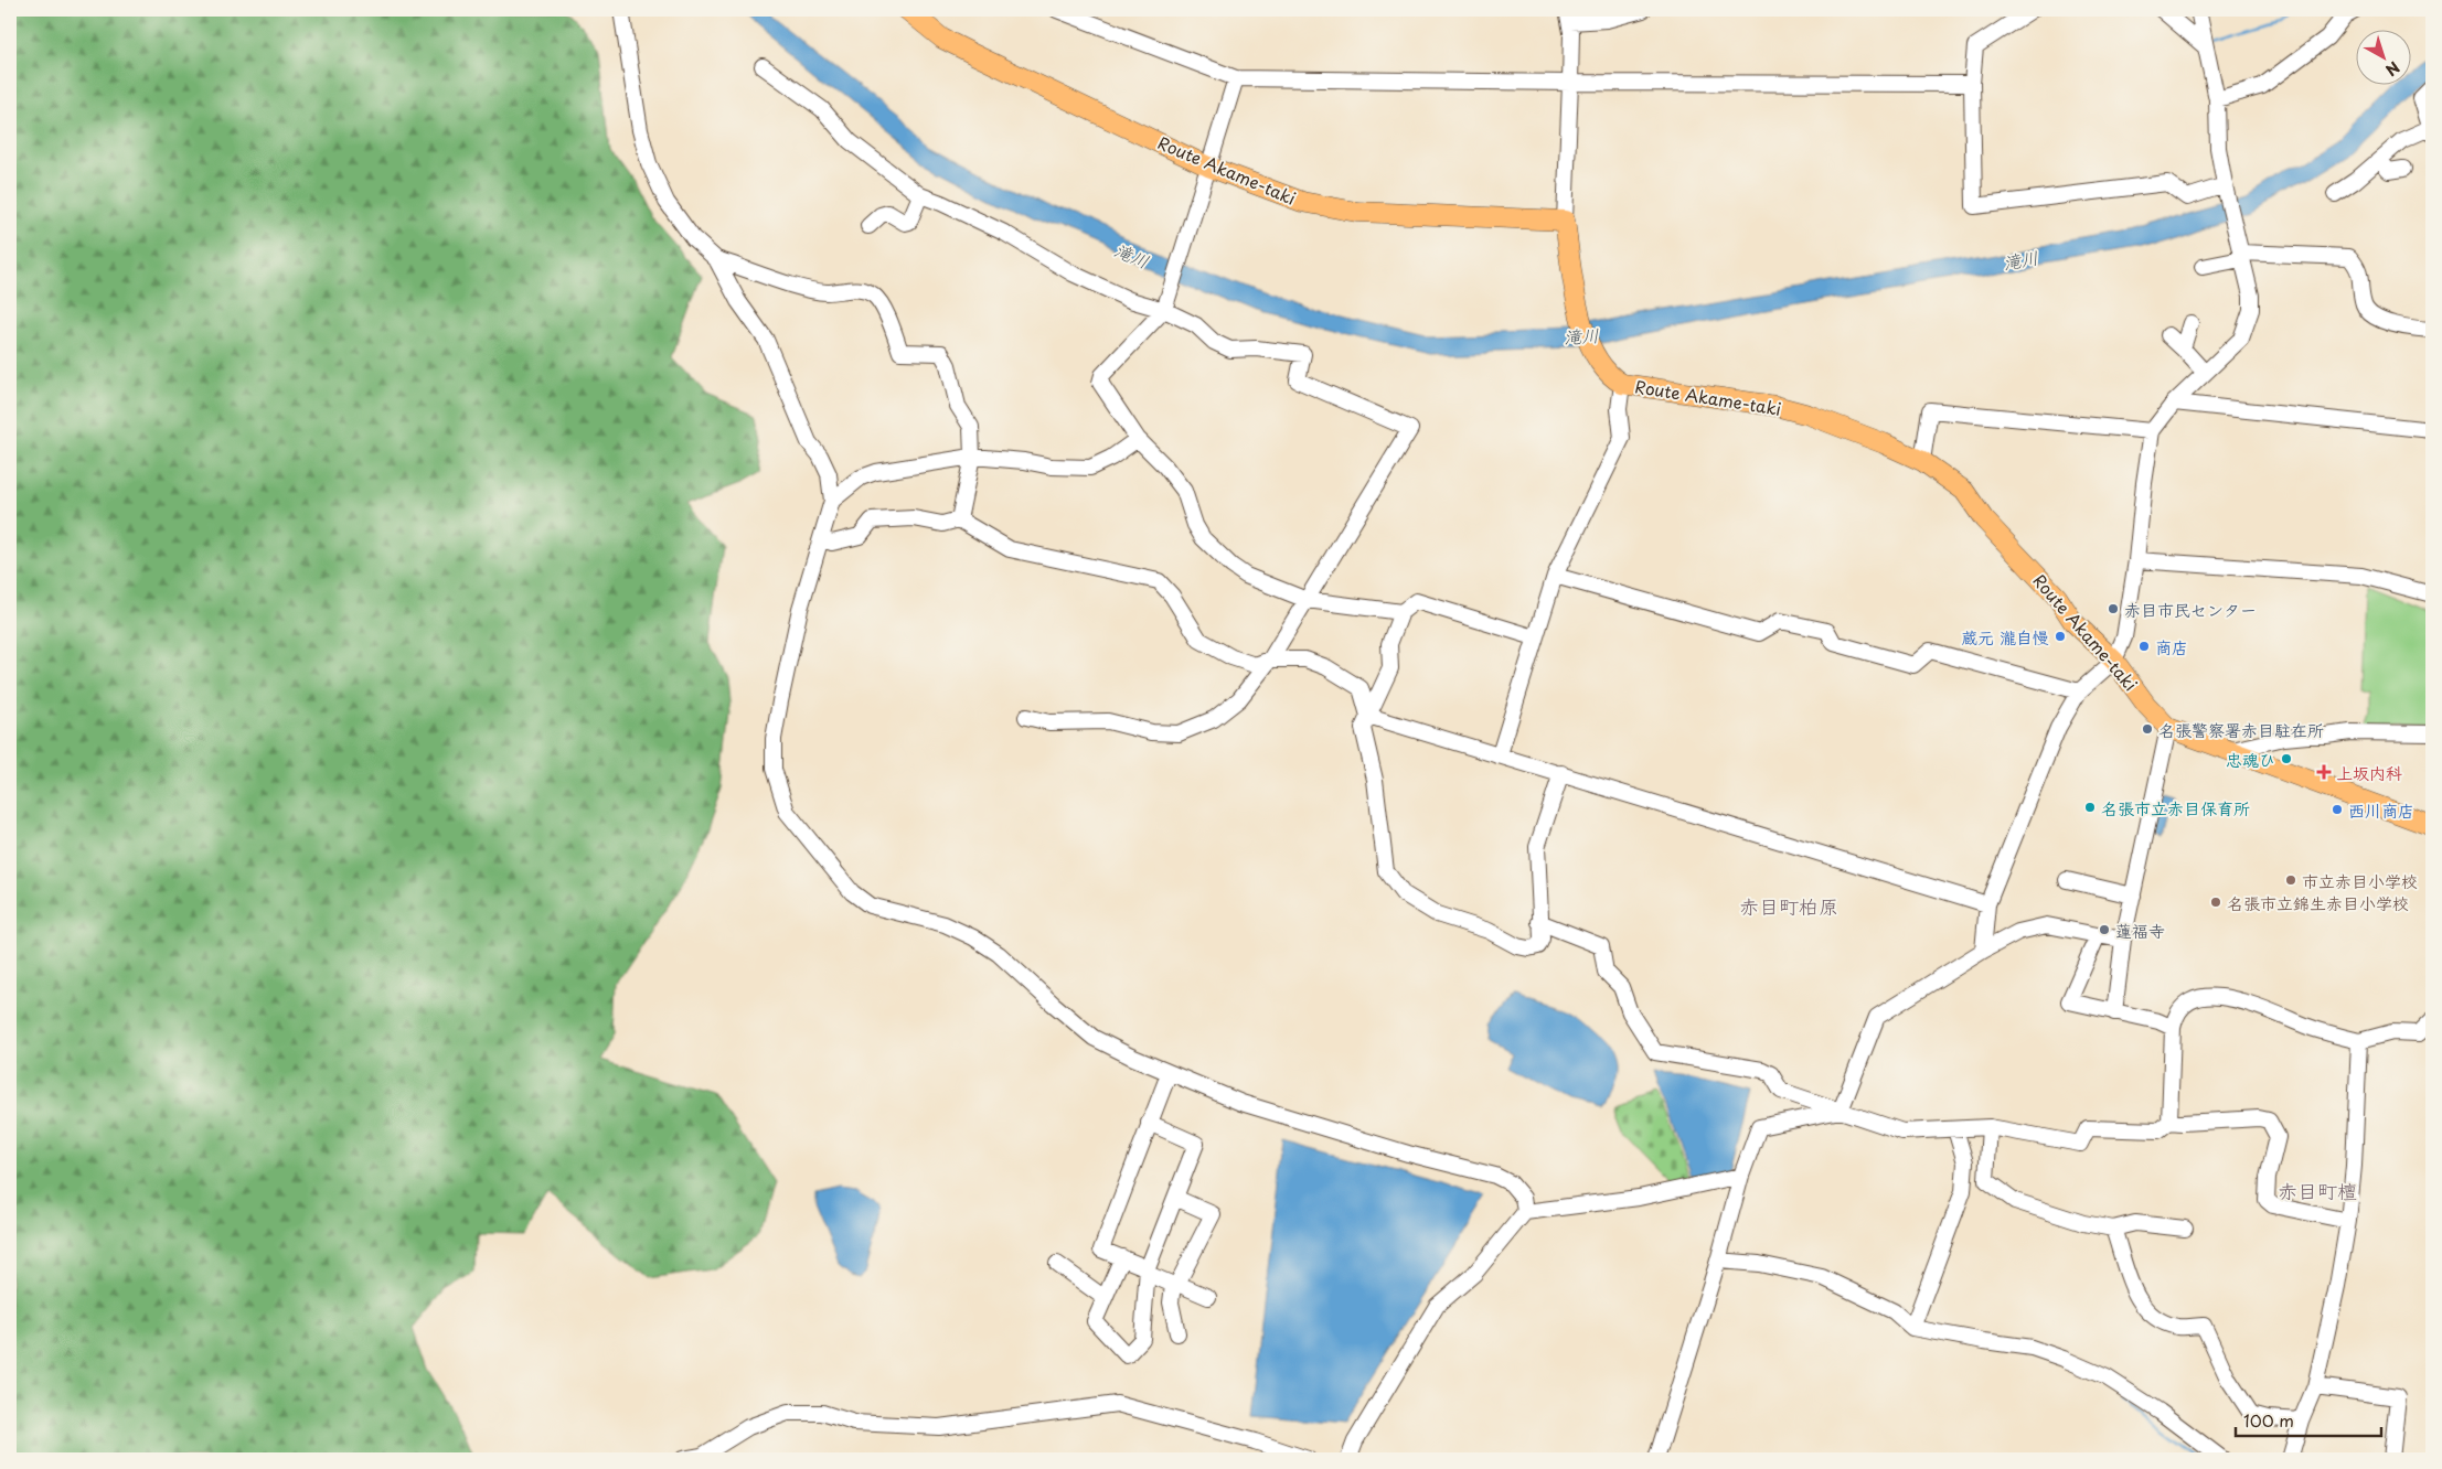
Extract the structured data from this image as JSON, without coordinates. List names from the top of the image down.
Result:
{
  "streets": {
    "main road": ["Route Akame-taki"]
  },
  "districts": ["赤目町柏原", "赤目町檀"],
  "water": ["滝川"],
  "places": {
    "other": [
      "赤目市民センター",
      "蔵元 瀧自慢",
      "商店",
      "名張警察署赤目駐在所",
      "忠魂ひ",
      "名張市立赤目保育所",
      "西川商店",
      "市立赤目小学校",
      "名張市立錦生赤目小学校",
      "蓮福寺"
    ],
    "health": ["上坂内科"]
  },
  "scale_bar": "100 m",
  "north": "bottom right"
}
